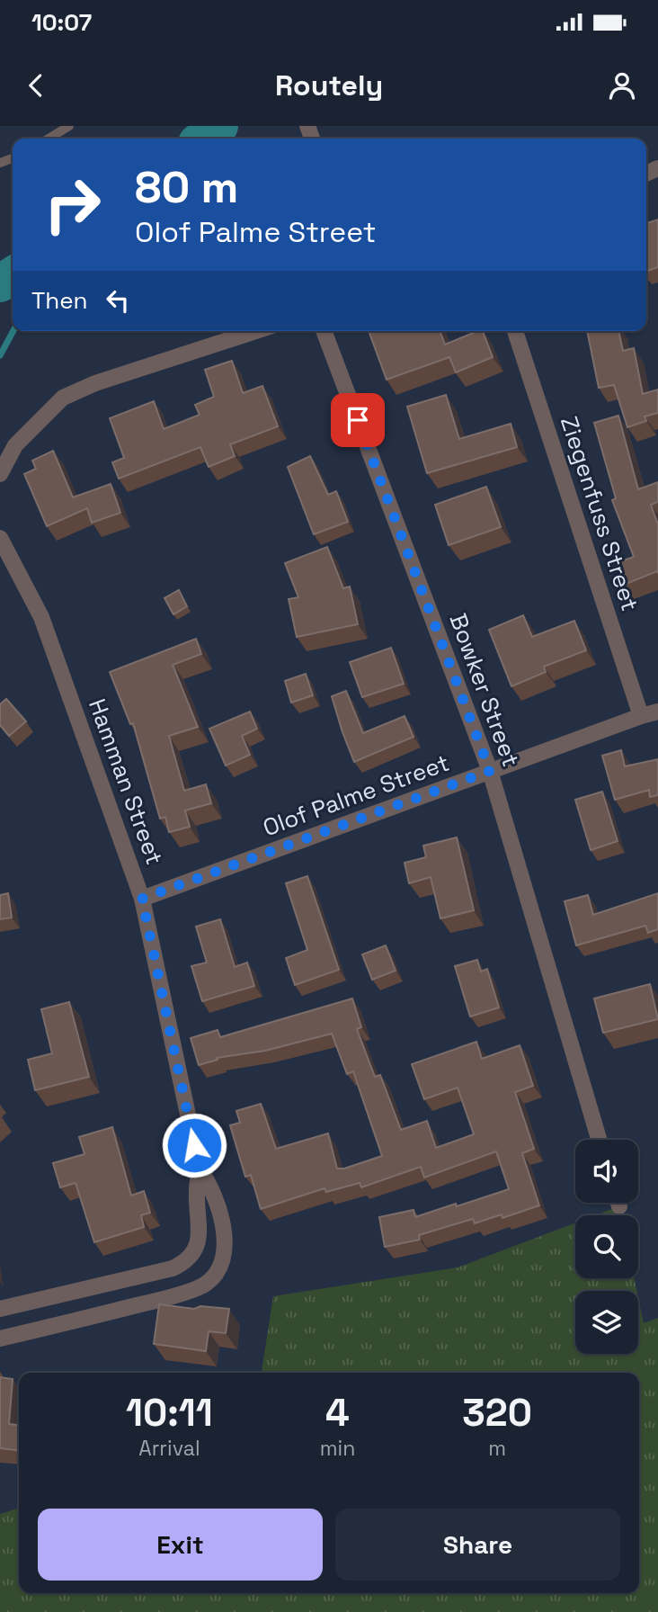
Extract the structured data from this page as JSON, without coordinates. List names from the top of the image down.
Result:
{
  "streets": {
    "street": [
      "Ziegenfuss Street",
      "Bowker Street",
      "Hamman Street",
      "Olof Palme Street"
    ]
  },
  "crossings": [
    ["Ziegenfuss Street", "Olof Palme Street"],
    ["Bowker Street", "Olof Palme Street"],
    ["Hamman Street", "Olof Palme Street"]
  ],
  "page": {
    "status": "10:07",
    "header": "Routely",
    "turn": ["80 m", "Olof Palme Street"],
    "then": "Then",
    "eta": [
      "10:11",
      "Arrival",
      "4",
      "min",
      "320",
      "m"
    ],
    "buttons": ["Exit", "Share"]
  }
}
